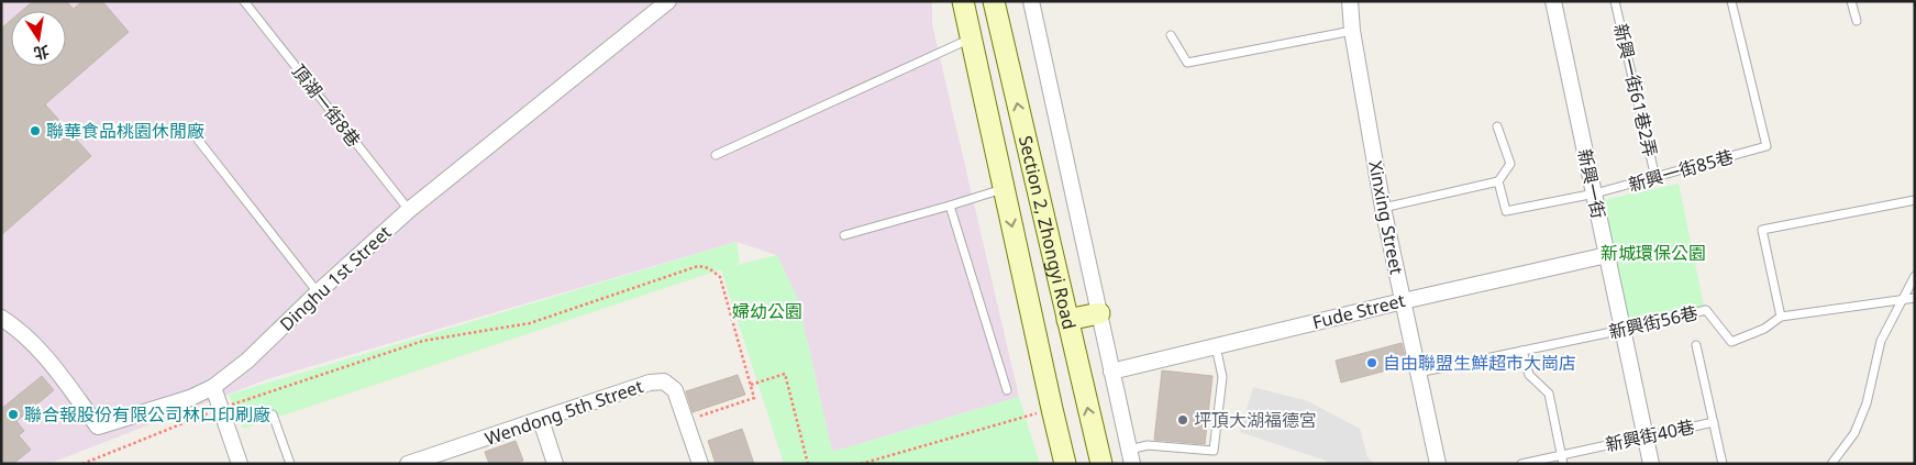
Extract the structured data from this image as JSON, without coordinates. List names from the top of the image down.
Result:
{
  "streets": {
    "main road": ["Section 2, Zhongyi Road"],
    "street": [
      "新興一街",
      "Xinxing Street",
      "Dinghu 1st Street",
      "Fude Street",
      "Wendong 5th Street"
    ],
    "lane": [
      "新興一街61巷2弄",
      "頂湖一街8巷",
      "新興一街85巷",
      "新興街56巷",
      "新興街40巷"
    ]
  },
  "crossings": [
    ["新興一街61巷2弄", "新興一街85巷"],
    ["頂湖一街8巷", "Dinghu 1st Street"],
    ["新興一街85巷", "新興一街"],
    ["新興一街", "Fude Street"],
    ["新興一街", "新興街56巷"],
    ["新興一街", "新興街40巷"],
    ["Xinxing Street", "Fude Street"],
    ["Xinxing Street", "新興街56巷"]
  ],
  "parks": ["新城環保公園", "婦幼公園"],
  "places": [
    "聯華食品桃園休閒廠",
    "自由聯盟生鮮超市大崗店",
    "聯合報股份有限公司林口印刷廠",
    "坪頂大湖福德宮"
  ],
  "north": "bottom"
}
